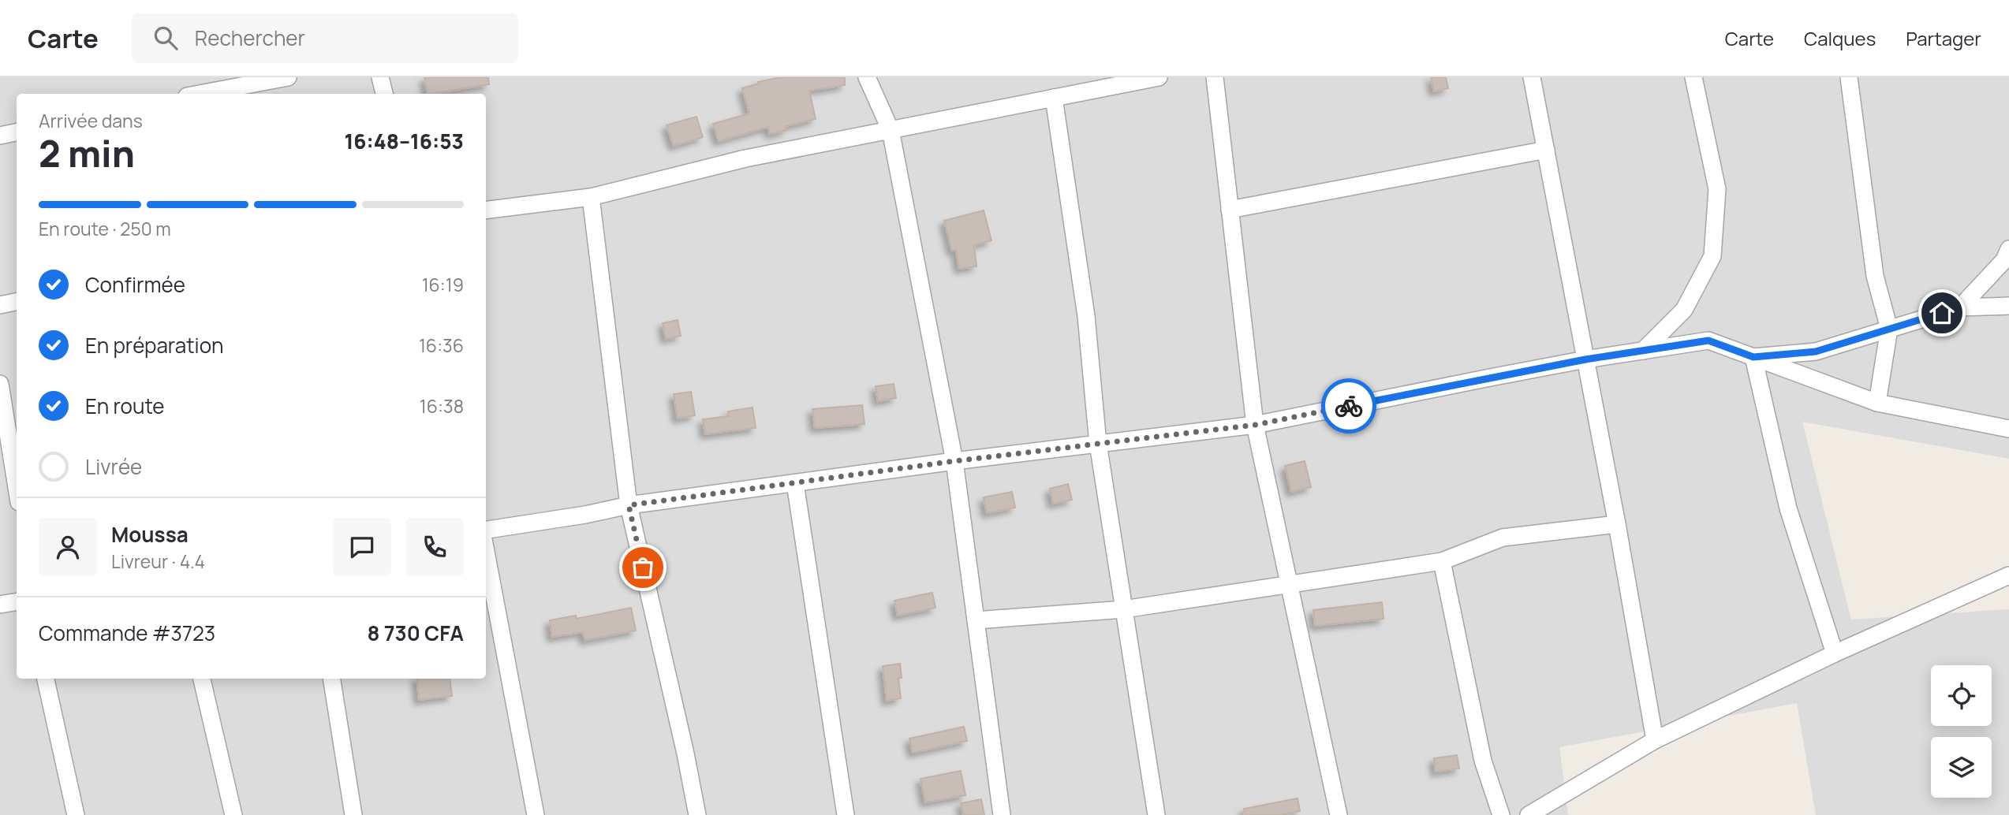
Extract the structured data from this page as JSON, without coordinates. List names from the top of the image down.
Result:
{
  "page": {
    "header": "Carte",
    "search": "Rechercher",
    "nav": ["Carte", "Calques", "Partager"],
    "heading": ["2 min", "Arrivée dans", "16:48–16:53"],
    "panel": [
      "Moussa",
      "Livreur · 4.4",
      "Commande #3723",
      "8 730 CFA"
    ],
    "bar": "En route · 250 m",
    "list": [
      ["Confirmée", "16:19"],
      ["En préparation", "16:36"],
      ["En route", "16:38"],
      "Livrée"
    ]
  }
}
